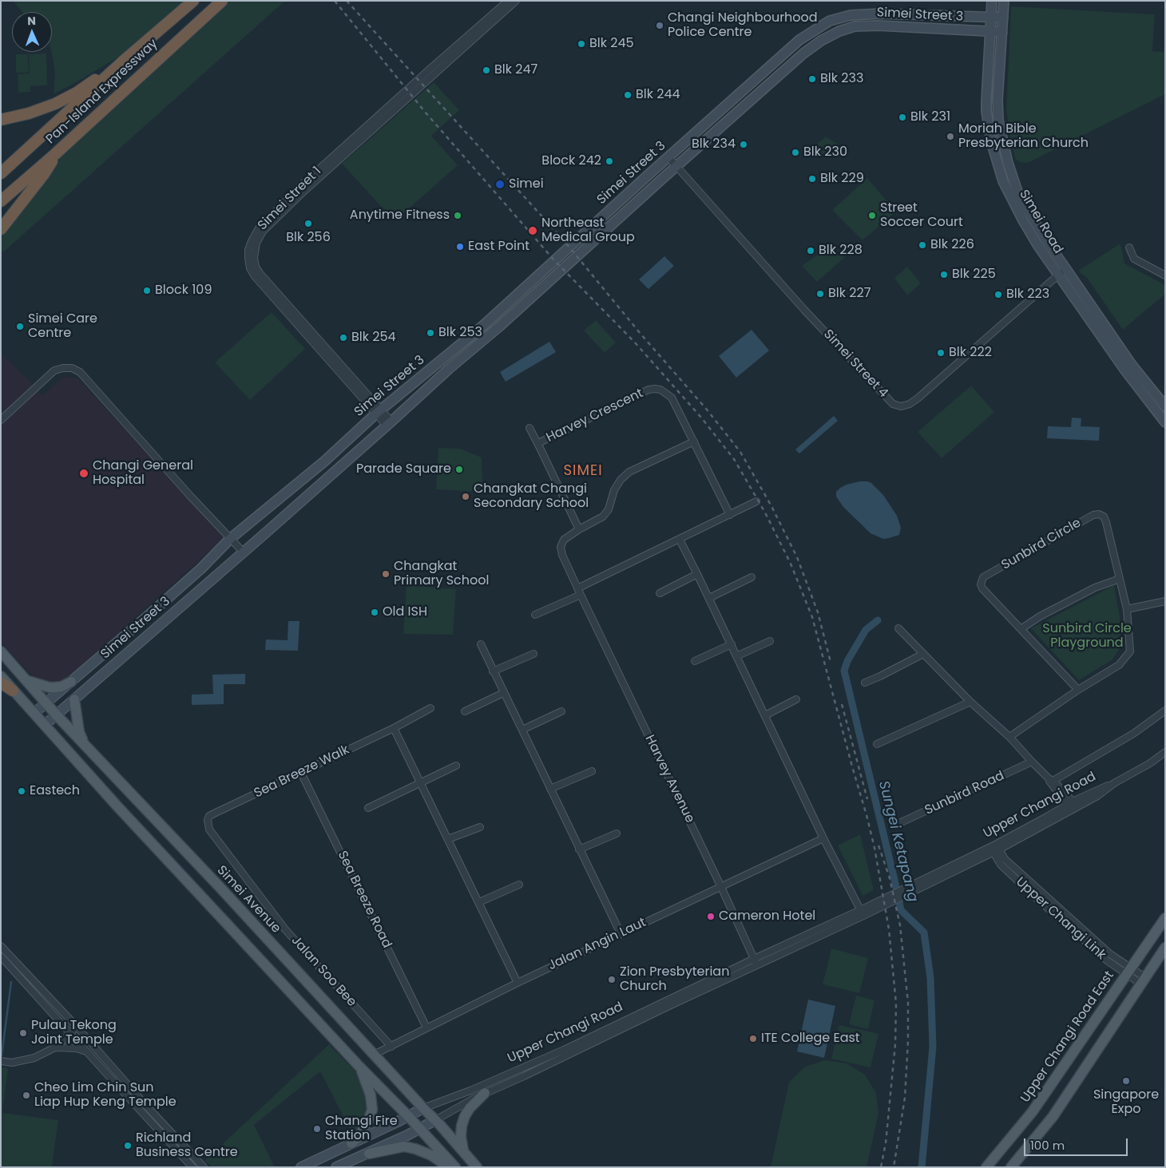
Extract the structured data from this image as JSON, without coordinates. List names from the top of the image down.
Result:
{
  "streets": {
    "highway": ["Pan-Island Expressway"],
    "main road": [
      "Simei Street 3",
      "Simei Road",
      "Upper Changi Road",
      "Simei Avenue",
      "Upper Changi Road East"
    ],
    "street": [
      "Simei Street 1",
      "Simei Street 4",
      "Harvey Crescent",
      "Sunbird Circle",
      "Sea Breeze Walk",
      "Harvey Avenue",
      "Sunbird Road",
      "Sea Breeze Road",
      "Upper Changi Link",
      "Jalan Angin Laut",
      "Jalan Soo Bee"
    ]
  },
  "crossings": [
    ["Simei Street 3", "Simei Street 1"],
    ["Simei Street 3", "Simei Road"],
    ["Simei Street 3", "Simei Street 4"],
    ["Simei Street 3", "Simei Avenue"],
    ["Simei Road", "Simei Street 4"],
    ["Sea Breeze Walk", "Sea Breeze Road"],
    ["Sea Breeze Walk", "Jalan Soo Bee"],
    ["Harvey Avenue", "Upper Changi Road"],
    ["Harvey Avenue", "Jalan Angin Laut"],
    ["Upper Changi Road", "Simei Avenue"],
    ["Upper Changi Road", "Upper Changi Link"],
    ["Simei Avenue", "Jalan Angin Laut"],
    ["Sea Breeze Road", "Jalan Angin Laut"],
    ["Upper Changi Link", "Upper Changi Road East"],
    ["Jalan Angin Laut", "Jalan Soo Bee"]
  ],
  "districts": ["SIMEI"],
  "water": ["Sungei Ketapang"],
  "parks": ["Sunbird Circle Playground"],
  "places": [
    "Changi Neighbourhood Police Centre",
    "Blk 245",
    "Blk 247",
    "Blk 233",
    "Blk 244",
    "Blk 231",
    "Moriah Bible Presbyterian Church",
    "Blk 234",
    "Blk 230",
    "Block 242",
    "Blk 229",
    "Simei",
    "Anytime Fitness",
    "Street Soccer Court",
    "Blk 256",
    "Northeast Medical Group",
    "Blk 226",
    "East Point",
    "Blk 228",
    "Blk 225",
    "Block 109",
    "Blk 227",
    "Blk 223",
    "Simei Care Centre",
    "Blk 253",
    "Blk 254",
    "Blk 222",
    "Parade Square",
    "Changi General Hospital",
    "Changkat Changi Secondary School",
    "Changkat Primary School",
    "Old ISH",
    "Eastech",
    "Cameron Hotel",
    "Zion Presbyterian Church",
    "Pulau Tekong Joint Temple",
    "ITE College East",
    "Singapore Expo",
    "Cheo Lim Chin Sun Liap Hup Keng Temple",
    "Changi Fire Station",
    "Richland Business Centre"
  ],
  "scale_bar": "100 m",
  "north": "top"
}
